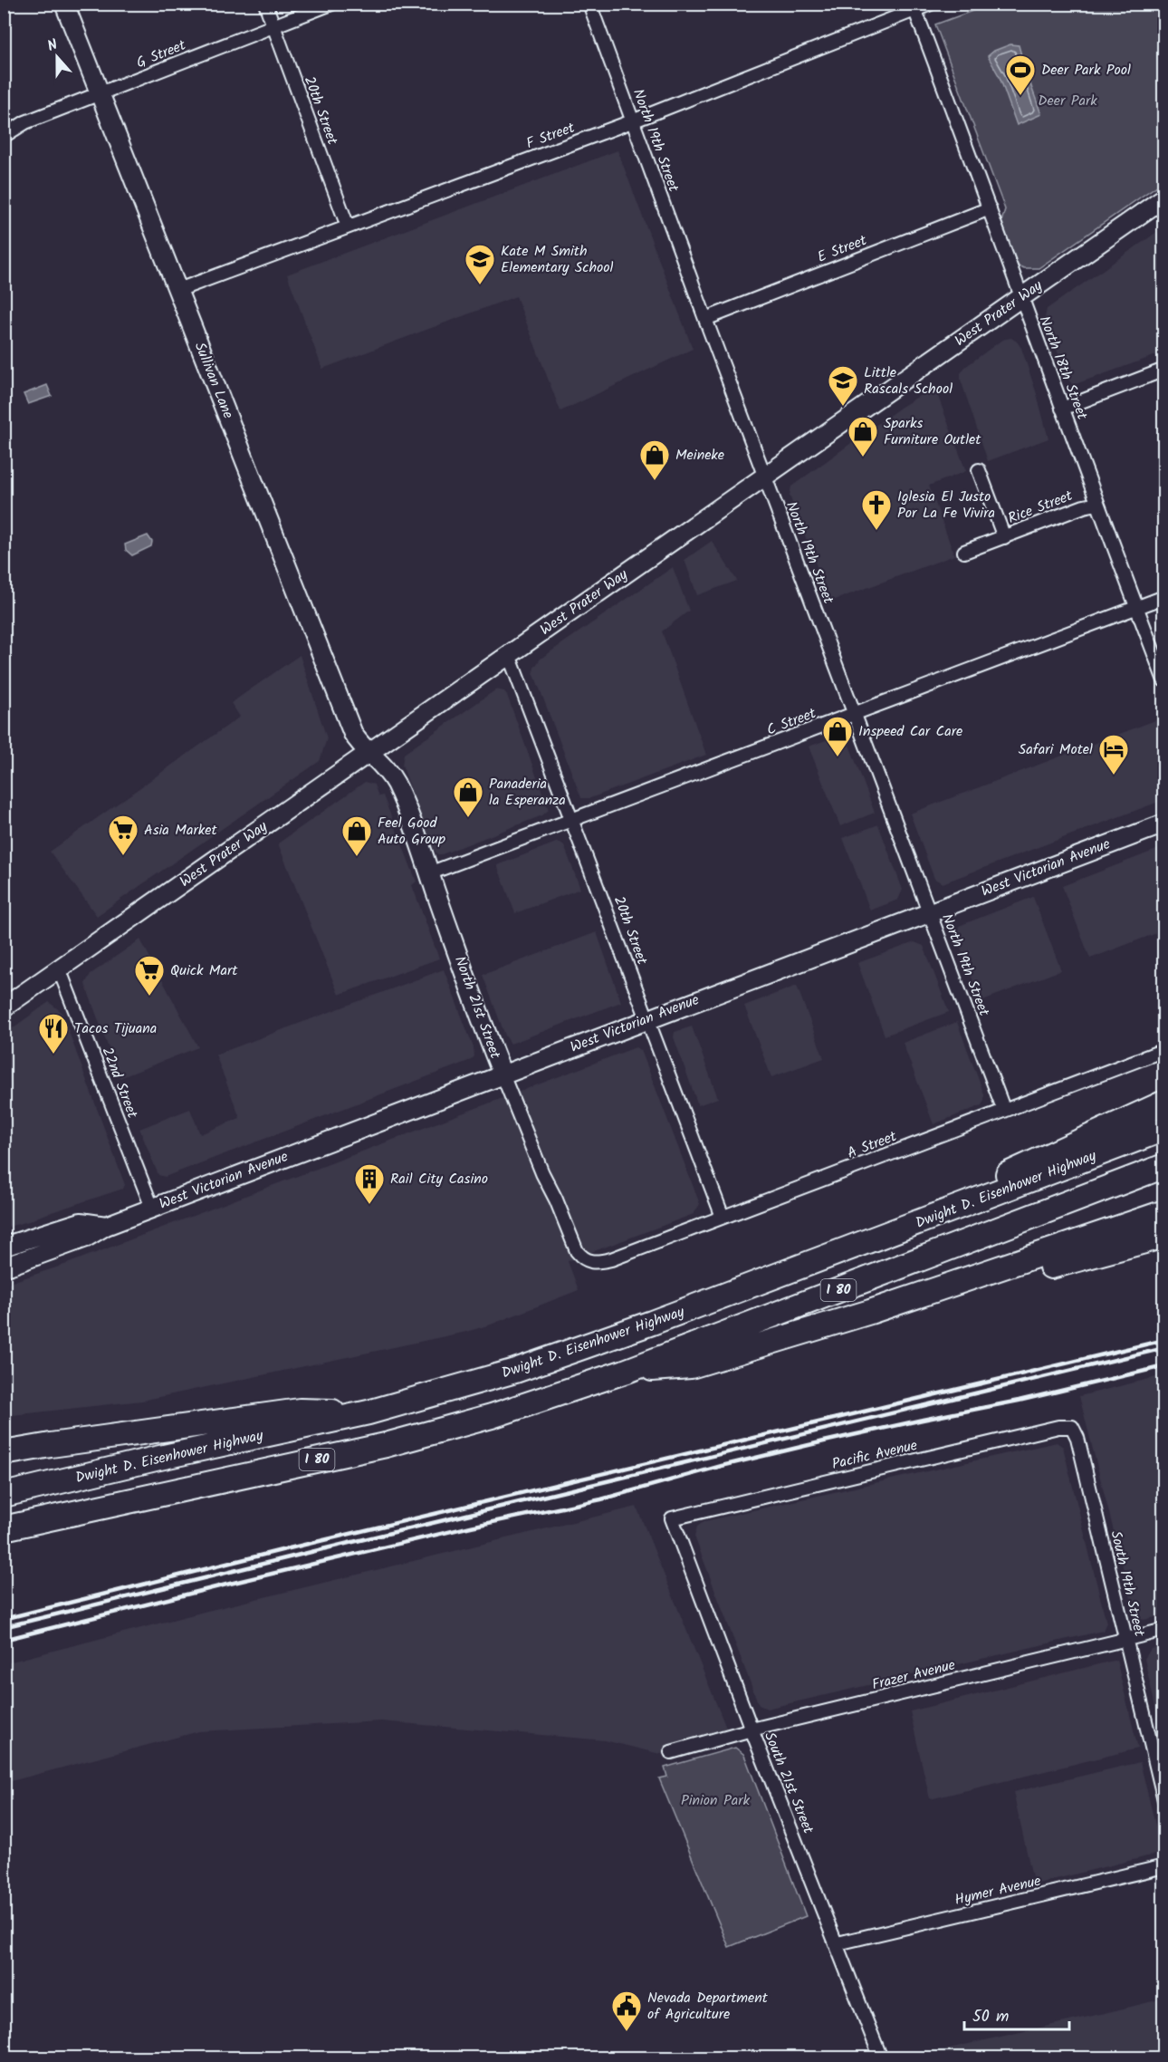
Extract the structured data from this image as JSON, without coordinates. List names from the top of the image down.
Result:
{
  "streets": {
    "highway": ["Dwight D. Eisenhower Highway", "I 80"],
    "main road": [
      "West Prater Way",
      "Sullivan Lane",
      "West Victorian Avenue",
      "North 21st Street"
    ],
    "street": [
      "G Street",
      "20th Street",
      "F Street",
      "North 19th Street",
      "E Street",
      "North 18th Street",
      "Rice Street",
      "C Street",
      "22nd Street",
      "A Street",
      "Pacific Avenue",
      "South 19th Street",
      "Frazer Avenue",
      "South 21st Street",
      "Hymer Avenue"
    ]
  },
  "crossings": [
    ["G Street", "20th Street"],
    ["G Street", "Sullivan Lane"],
    ["20th Street", "F Street"],
    ["20th Street", "West Prater Way"],
    ["20th Street", "C Street"],
    ["20th Street", "West Victorian Avenue"],
    ["20th Street", "A Street"],
    ["F Street", "North 19th Street"],
    ["F Street", "North 18th Street"],
    ["F Street", "Sullivan Lane"],
    ["North 19th Street", "E Street"],
    ["North 19th Street", "West Prater Way"],
    ["North 19th Street", "C Street"],
    ["North 19th Street", "West Victorian Avenue"],
    ["North 19th Street", "A Street"],
    ["E Street", "North 18th Street"],
    ["West Prater Way", "North 18th Street"],
    ["West Prater Way", "Sullivan Lane"],
    ["West Prater Way", "North 21st Street"],
    ["West Prater Way", "22nd Street"],
    ["North 18th Street", "Rice Street"],
    ["North 18th Street", "C Street"],
    ["Sullivan Lane", "North 21st Street"],
    ["C Street", "North 21st Street"],
    ["West Victorian Avenue", "North 21st Street"],
    ["West Victorian Avenue", "22nd Street"],
    ["North 21st Street", "A Street"],
    ["Pacific Avenue", "South 19th Street"],
    ["Pacific Avenue", "South 21st Street"],
    ["South 19th Street", "Frazer Avenue"],
    ["Frazer Avenue", "South 21st Street"],
    ["South 21st Street", "Hymer Avenue"]
  ],
  "parks": ["Deer Park", "Pinion Park"],
  "places": {
    "sports": ["Deer Park Pool"],
    "school or university": ["Kate M Smith Elementary School", "Little Rascals School"],
    "shop": [
      "Sparks Furniture Outlet",
      "Meineke",
      "Inspeed Car Care",
      "Panaderia la Esperanza",
      "Feel Good Auto Group"
    ],
    "church": ["Iglesia El Justo Por La Fe Vivira"],
    "hotel": ["Safari Motel"],
    "supermarket": ["Asia Market", "Quick Mart"],
    "restaurant": ["Tacos Tijuana"],
    "building": ["Rail City Casino"],
    "public building": ["Nevada Department of Agriculture"]
  },
  "scale_bar": "50 m",
  "north": "top"
}
